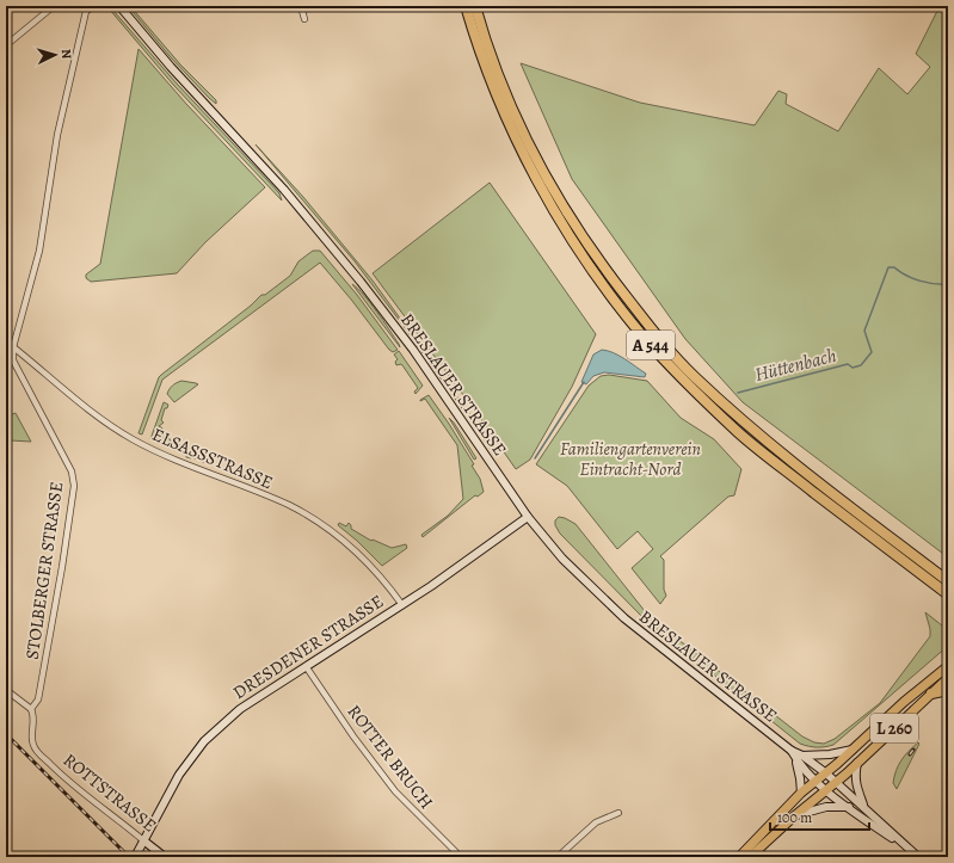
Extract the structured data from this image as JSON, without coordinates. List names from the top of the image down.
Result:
{
  "streets": {
    "highway": ["A 544"],
    "main road": [
      "BRESLAUER STRASSE",
      "DRESDENER STRASSE",
      "L 260",
      "ROTTSTRASSE"
    ],
    "street": ["ELSASSSTRASSE", "STOLBERGER STRASSE", "ROTTER BRUCH"]
  },
  "crossings": [
    ["BRESLAUER STRASSE", "DRESDENER STRASSE"],
    ["BRESLAUER STRASSE", "L 260"],
    ["ELSASSSTRASSE", "STOLBERGER STRASSE"],
    ["ELSASSSTRASSE", "DRESDENER STRASSE"],
    ["STOLBERGER STRASSE", "ROTTSTRASSE"],
    ["DRESDENER STRASSE", "ROTTER BRUCH"],
    ["DRESDENER STRASSE", "ROTTSTRASSE"]
  ],
  "water": ["Hüttenbach"],
  "parks": ["Familiengartenverein Eintracht-Nord"],
  "scale_bar": "100 m",
  "north": "right"
}
